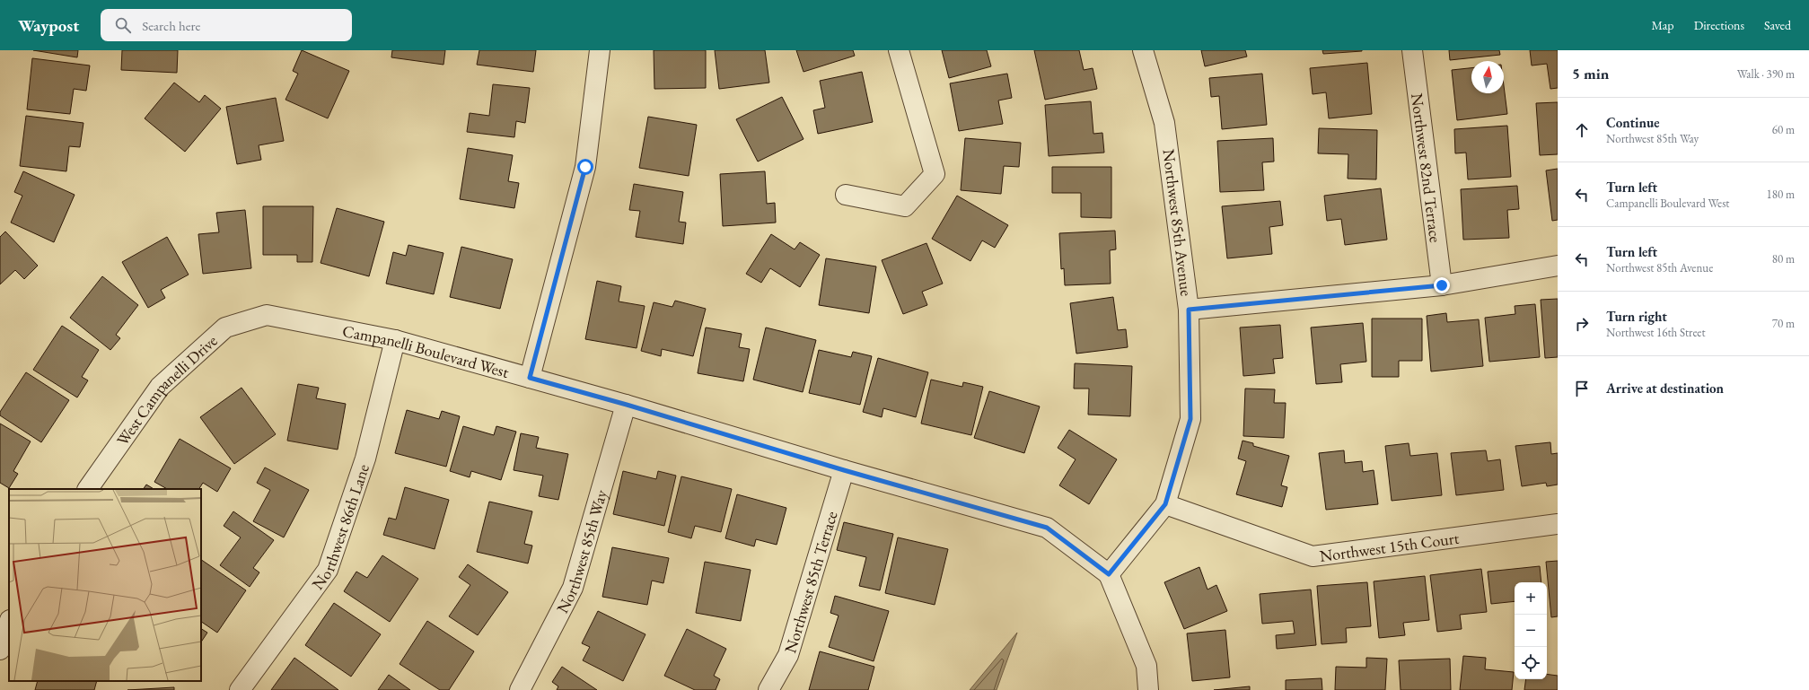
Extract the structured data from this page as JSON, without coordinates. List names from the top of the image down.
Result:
{
  "streets": {
    "street": [
      "Northwest 82nd Terrace",
      "Northwest 85th Avenue",
      "Campanelli Boulevard West",
      "West Campanelli Drive",
      "Northwest 86th Lane",
      "Northwest 15th Court",
      "Northwest 85th Way",
      "Northwest 85th Terrace"
    ]
  },
  "crossings": [
    ["Northwest 85th Avenue", "Campanelli Boulevard West"],
    ["Northwest 85th Avenue", "Northwest 15th Court"],
    ["Campanelli Boulevard West", "West Campanelli Drive"],
    ["Campanelli Boulevard West", "Northwest 86th Lane"],
    ["Campanelli Boulevard West", "Northwest 85th Way"],
    ["Campanelli Boulevard West", "Northwest 85th Terrace"]
  ],
  "north": "top",
  "page": {
    "header": "Waypost",
    "search": "Search here",
    "nav": ["Map", "Directions", "Saved"],
    "heading": ["5 min", "Walk · 390 m"],
    "list": [
      ["Continue", "Northwest 85th Way", "60 m"],
      ["Turn left", "Campanelli Boulevard West", "180 m"],
      ["Turn left", "Northwest 85th Avenue", "80 m"],
      ["Turn right", "Northwest 16th Street", "70 m"],
      "Arrive at destination"
    ],
    "map_buttons": ["+", "−"]
  }
}
